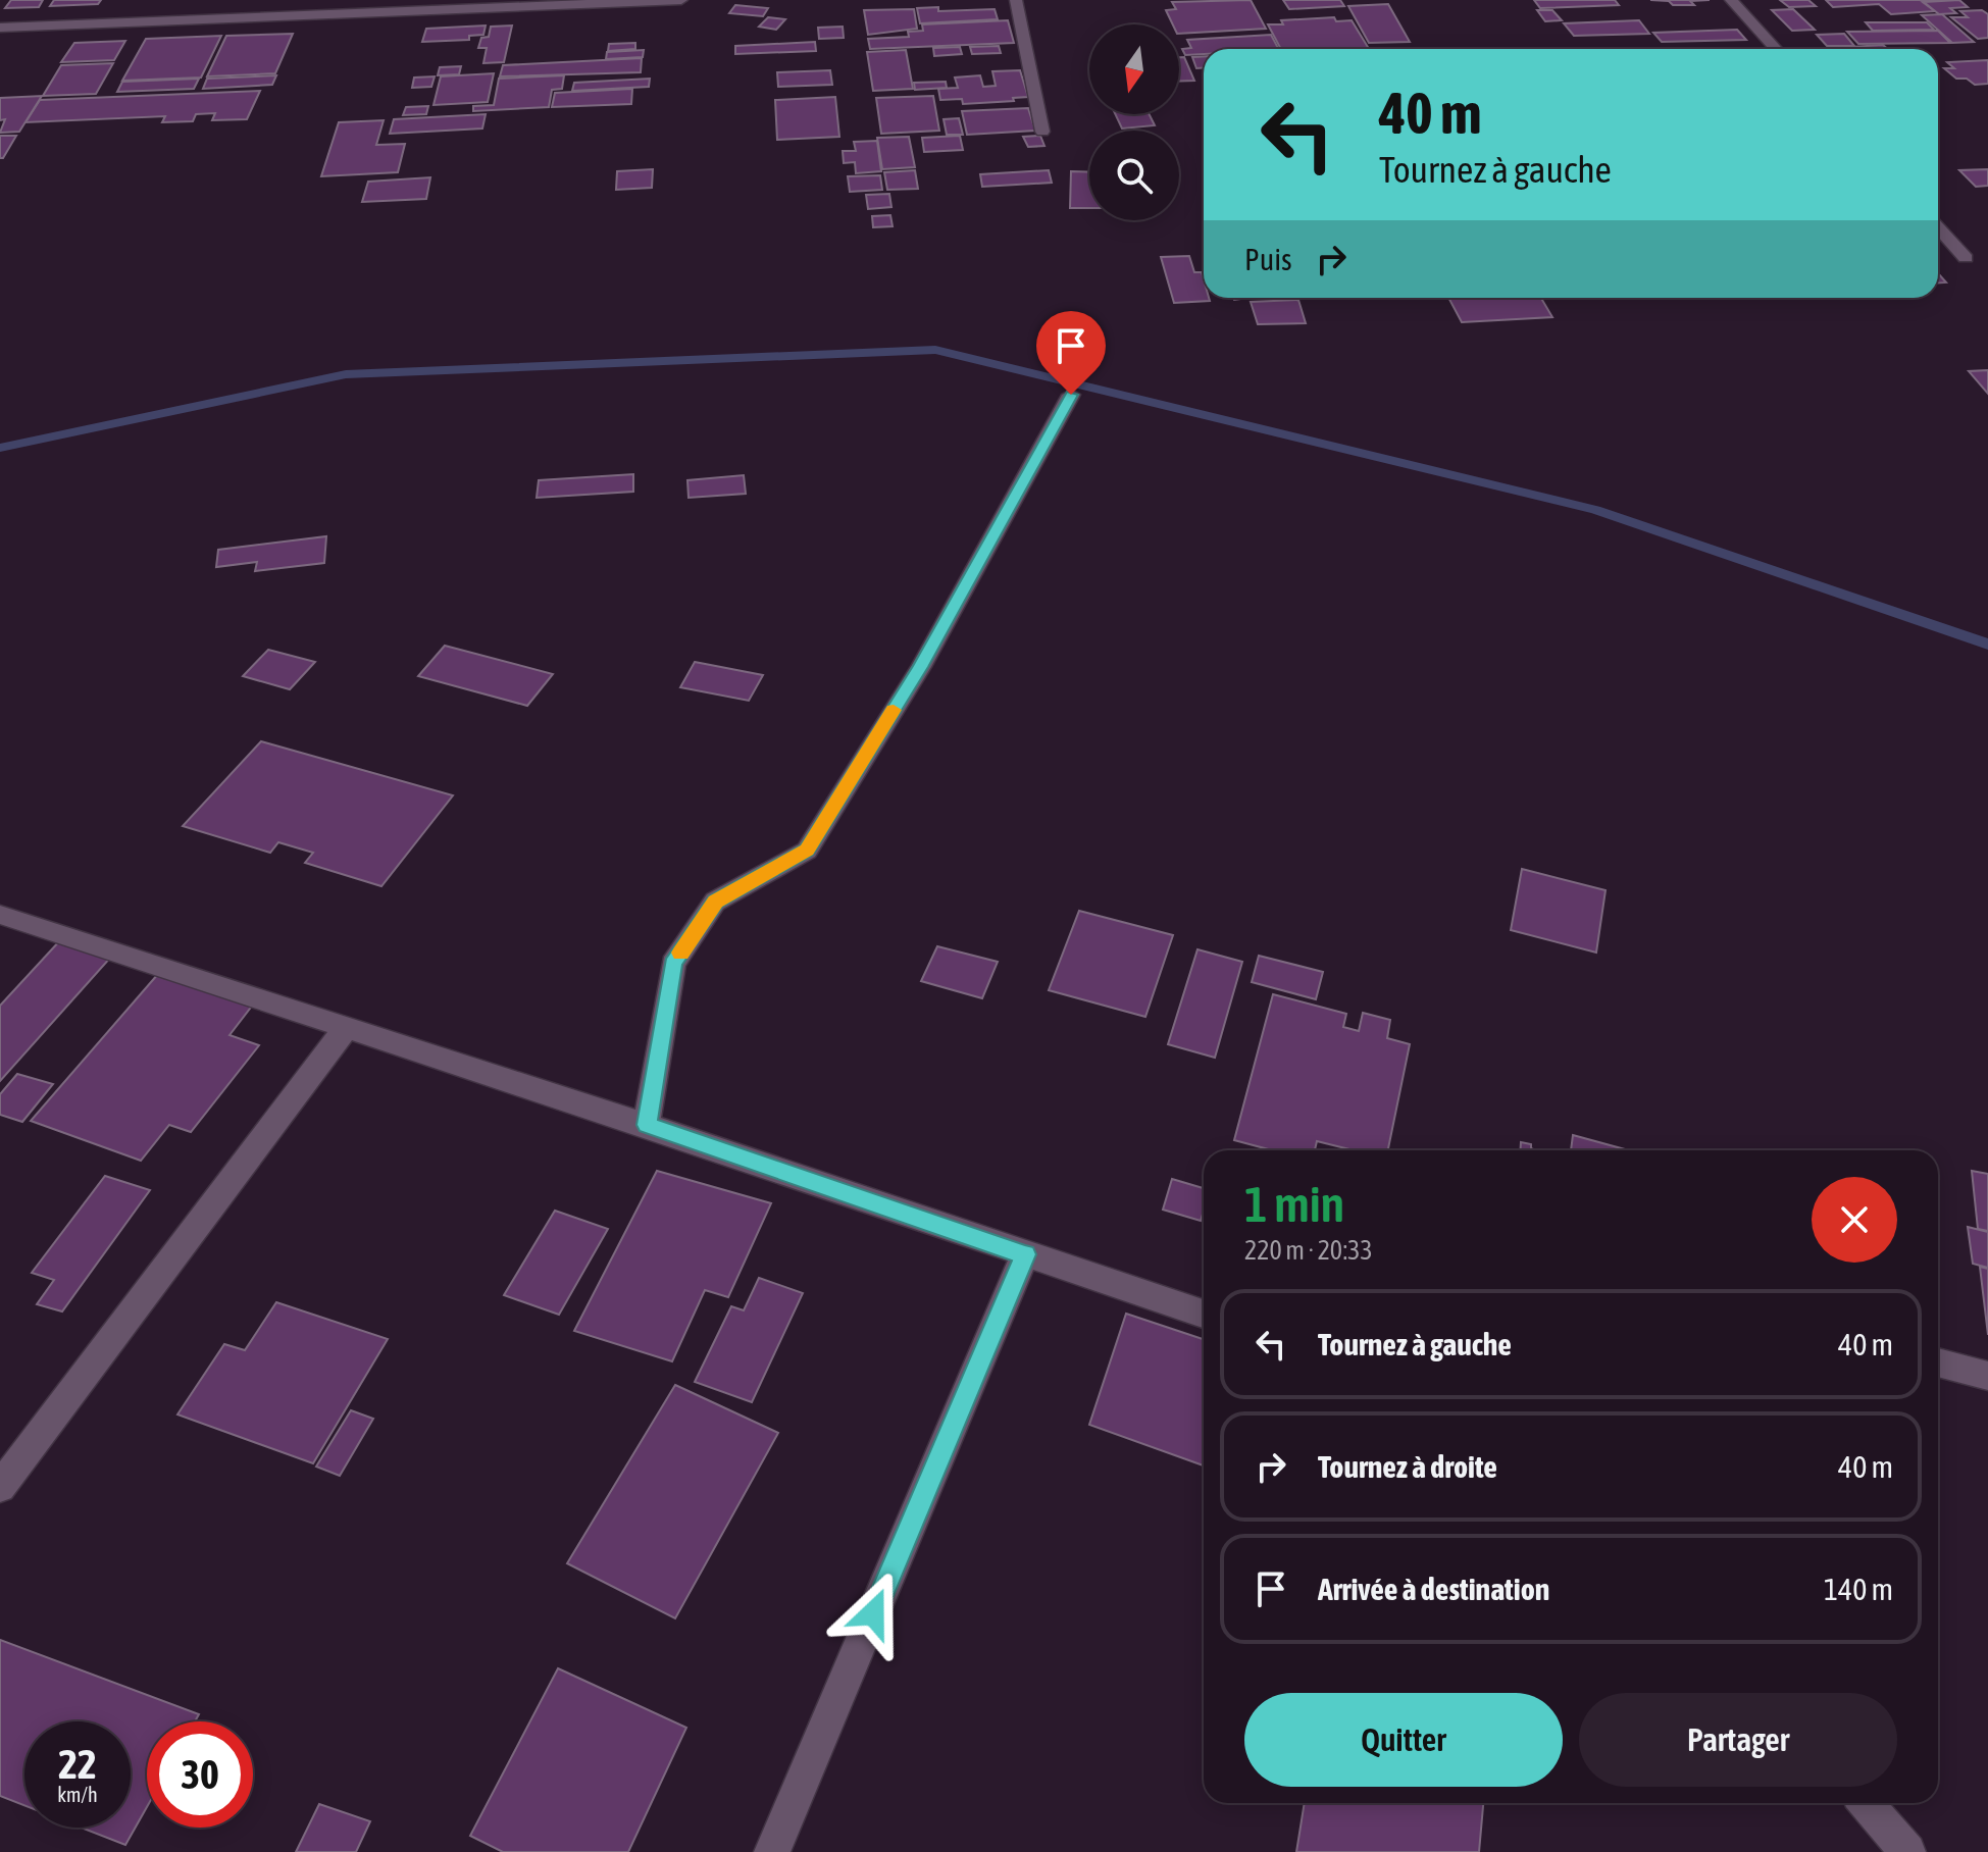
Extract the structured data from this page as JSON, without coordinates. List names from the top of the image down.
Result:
{
  "north": "bottom",
  "page": {
    "turn": ["40 m", "Tournez à gauche"],
    "then": "Puis",
    "heading": ["1 min", "220 m · 20:33"],
    "list": [
      {
        "name": "Tournez à gauche",
        "value": "40 m"
      },
      {
        "name": "Tournez à droite",
        "value": "40 m"
      },
      {
        "name": "Arrivée à destination",
        "value": "140 m"
      }
    ],
    "buttons": ["Quitter", "Partager"],
    "speed": "22 km/h",
    "limit": "30"
  }
}
